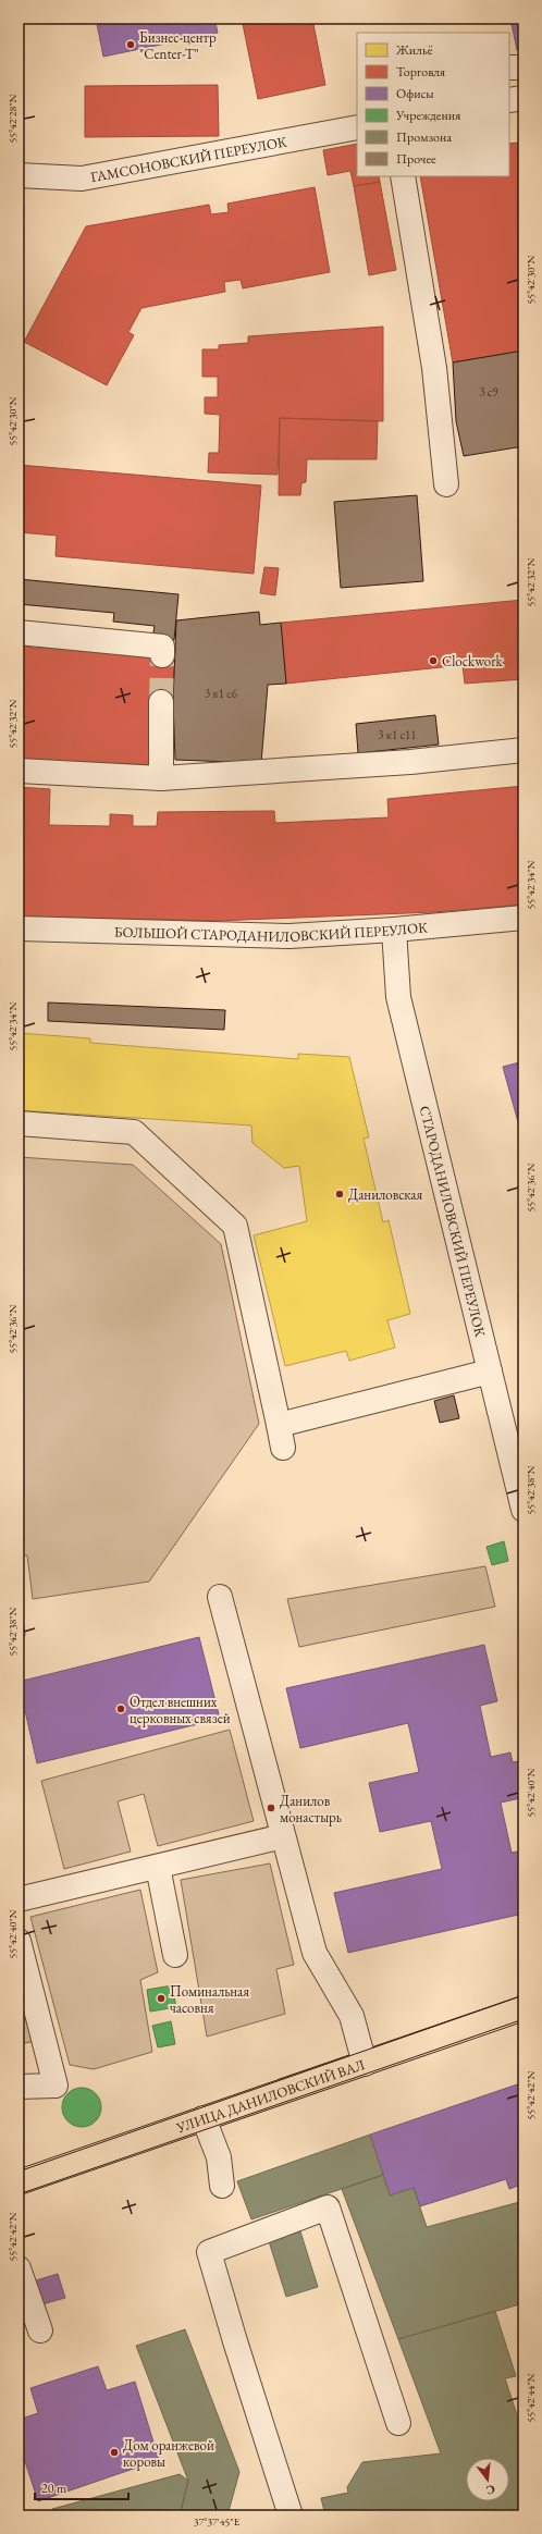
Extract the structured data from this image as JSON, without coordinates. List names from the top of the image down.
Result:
{
  "streets": {
    "main road": ["УЛИЦА ДАНИЛОВСКИЙ ВАЛ"],
    "street": ["ГАМСОНОВСКИЙ ПЕРЕУЛОК", "БОЛЬШОЙ СТАРОДАНИЛОВСКИЙ ПЕРЕУЛОК", "СТАРОДАНИЛОВСКИЙ ПЕРЕУЛОК"]
  },
  "crossings": [
    ["БОЛЬШОЙ СТАРОДАНИЛОВСКИЙ ПЕРЕУЛОК", "СТАРОДАНИЛОВСКИЙ ПЕРЕУЛОК"]
  ],
  "places": [
    "Бизнес-центр \"Center-T\"",
    "Clockwork",
    "Даниловская",
    "Отдел внешних церковных связей",
    "Данилов монастырь",
    "Поминальная часовня",
    "Дом оранжевой коровы"
  ],
  "house_numbers": ["3 с9", "3 к1 с6", "3 к1 с11"],
  "legend": [
    "Жильё",
    "Торговля",
    "Офисы",
    "Учреждения",
    "Промзона",
    "Прочее"
  ],
  "scale_bar": "20 m",
  "north": "bottom",
  "coordinates": [
    "55°42'28\"N",
    "55°42'30\"N",
    "55°42'32\"N",
    "55°42'34\"N",
    "55°42'36\"N",
    "55°42'38\"N",
    "55°42'40\"N",
    "55°42'42\"N",
    "55°42'44\"N",
    "37°37'45\"E"
  ]
}
